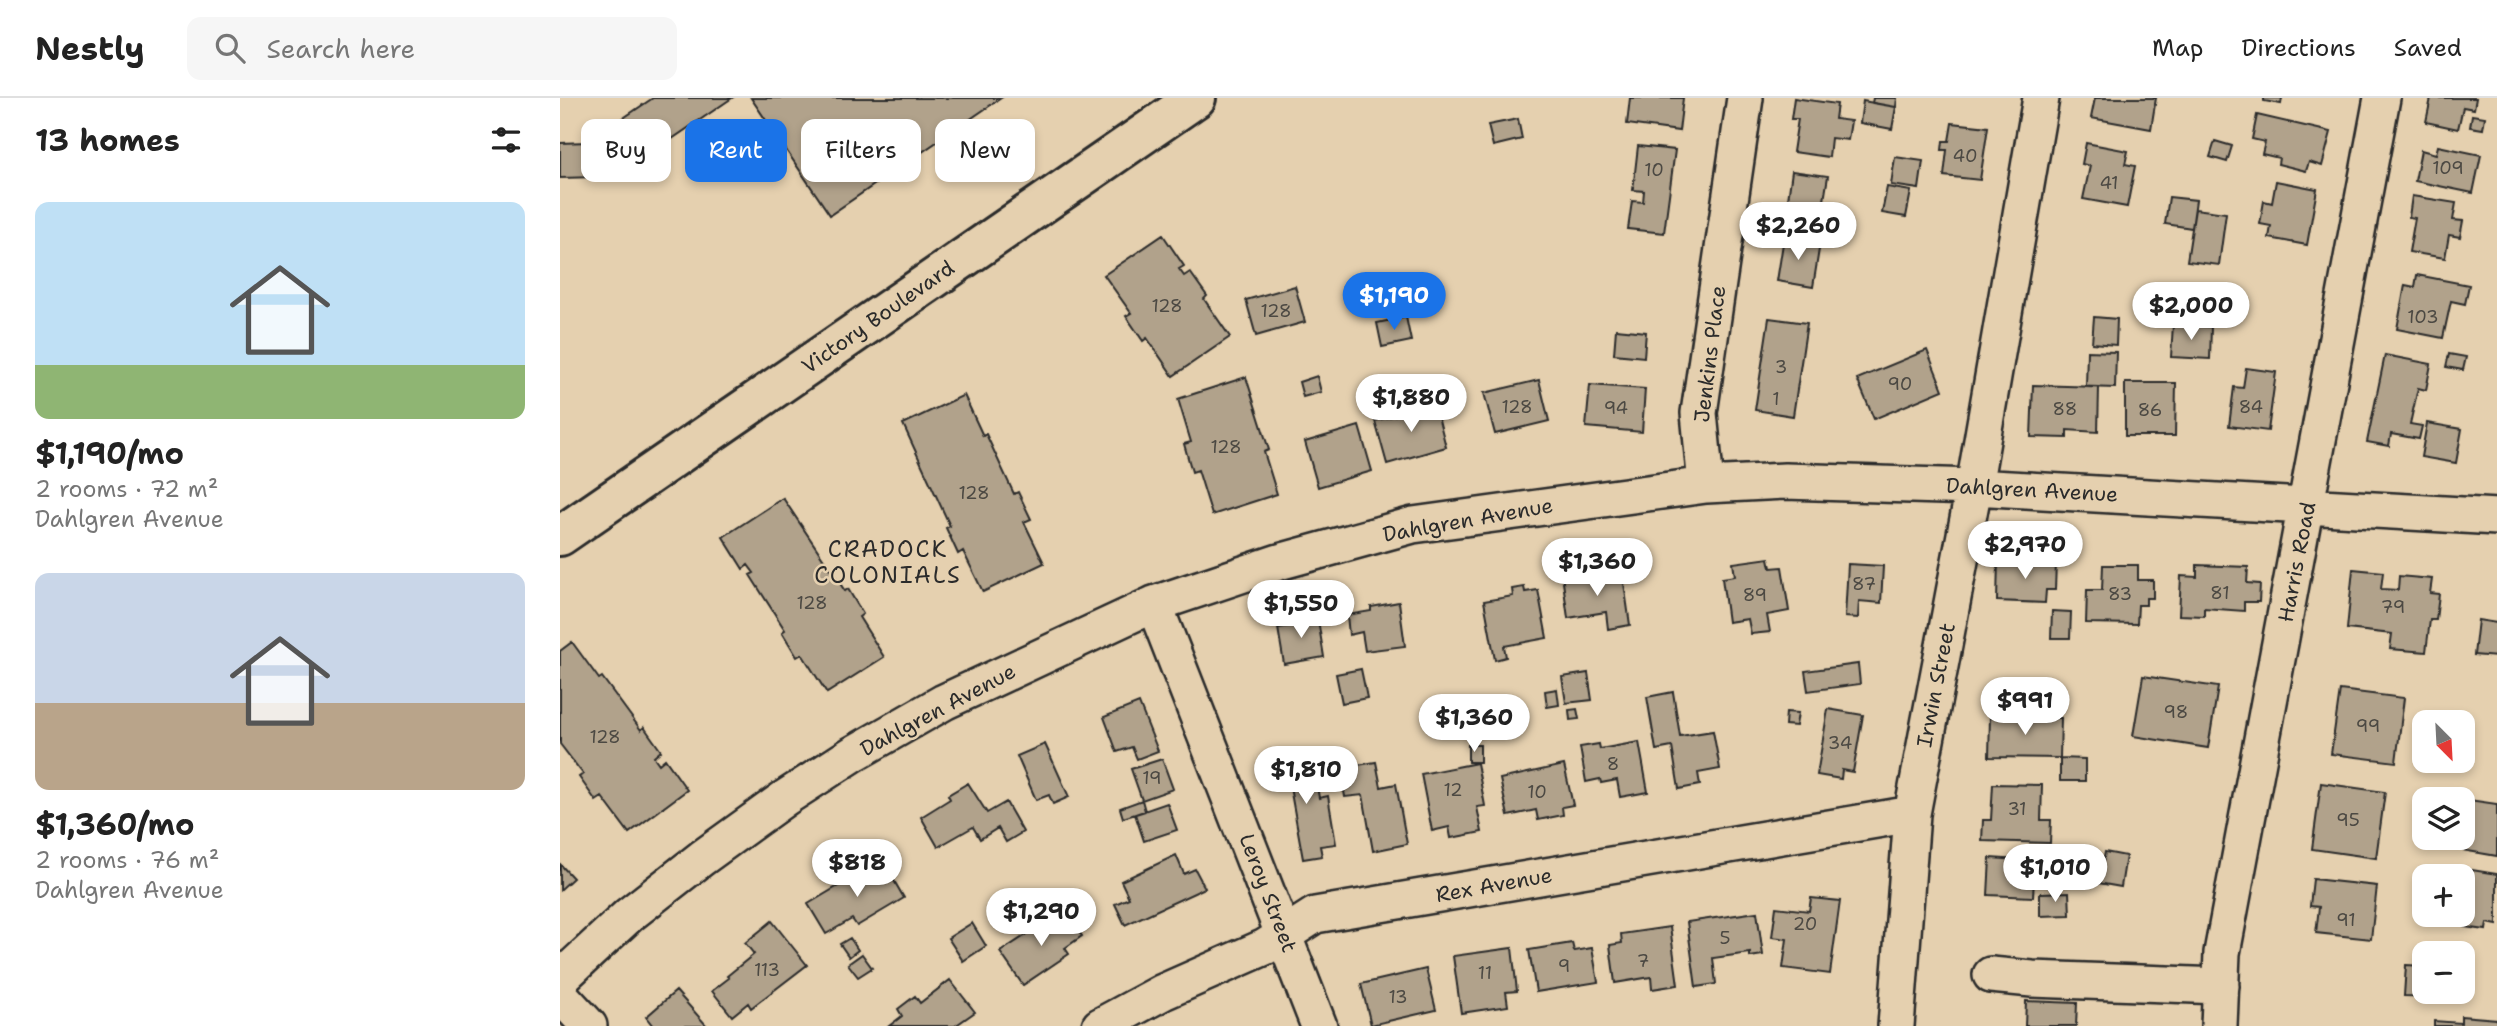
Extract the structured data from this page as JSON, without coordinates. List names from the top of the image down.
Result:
{
  "streets": {
    "main road": ["Victory Boulevard"],
    "street": [
      "Jenkins Place",
      "Dahlgren Avenue",
      "Harris Road",
      "Irwin Street",
      "Rex Avenue",
      "Leroy Street"
    ]
  },
  "crossings": [
    ["Jenkins Place", "Dahlgren Avenue"],
    ["Dahlgren Avenue", "Harris Road"],
    ["Dahlgren Avenue", "Irwin Street"],
    ["Dahlgren Avenue", "Leroy Street"],
    ["Irwin Street", "Rex Avenue"],
    ["Rex Avenue", "Leroy Street"]
  ],
  "districts": ["CRADOCK COLONIALS"],
  "house_numbers": [
    "40",
    "109",
    "10",
    "41",
    "128",
    "128",
    "103",
    "3",
    "90",
    "1",
    "128",
    "84",
    "94",
    "88",
    "86",
    "128",
    "128",
    "87",
    "81",
    "83",
    "89",
    "128",
    "79",
    "98",
    "99",
    "128",
    "34",
    "8",
    "19",
    "12",
    "10",
    "31",
    "95",
    "91",
    "20",
    "5",
    "7",
    "9",
    "113",
    "11",
    "13"
  ],
  "north": "bottom right",
  "page": {
    "header": "Nestly",
    "search": "Search here",
    "nav": ["Map", "Directions", "Saved"],
    "heading": "13 homes",
    "chip": [
      "Buy",
      "Rent",
      "Filters",
      "New"
    ],
    "list": [
      {
        "name": "$1,190/mo",
        "note": "2 rooms · 72 m² · Dahlgren Avenue"
      },
      {
        "name": "$1,360/mo",
        "note": "2 rooms · 76 m² · Dahlgren Avenue"
      }
    ],
    "price": [
      "$2,260",
      "$1,190",
      "$2,000",
      "$1,880",
      "$2,970",
      "$1,360",
      "$1,550",
      "$991",
      "$1,360",
      "$1,810",
      "$818",
      "$1,010",
      "$1,290"
    ],
    "map_buttons": ["+", "−"]
  }
}
